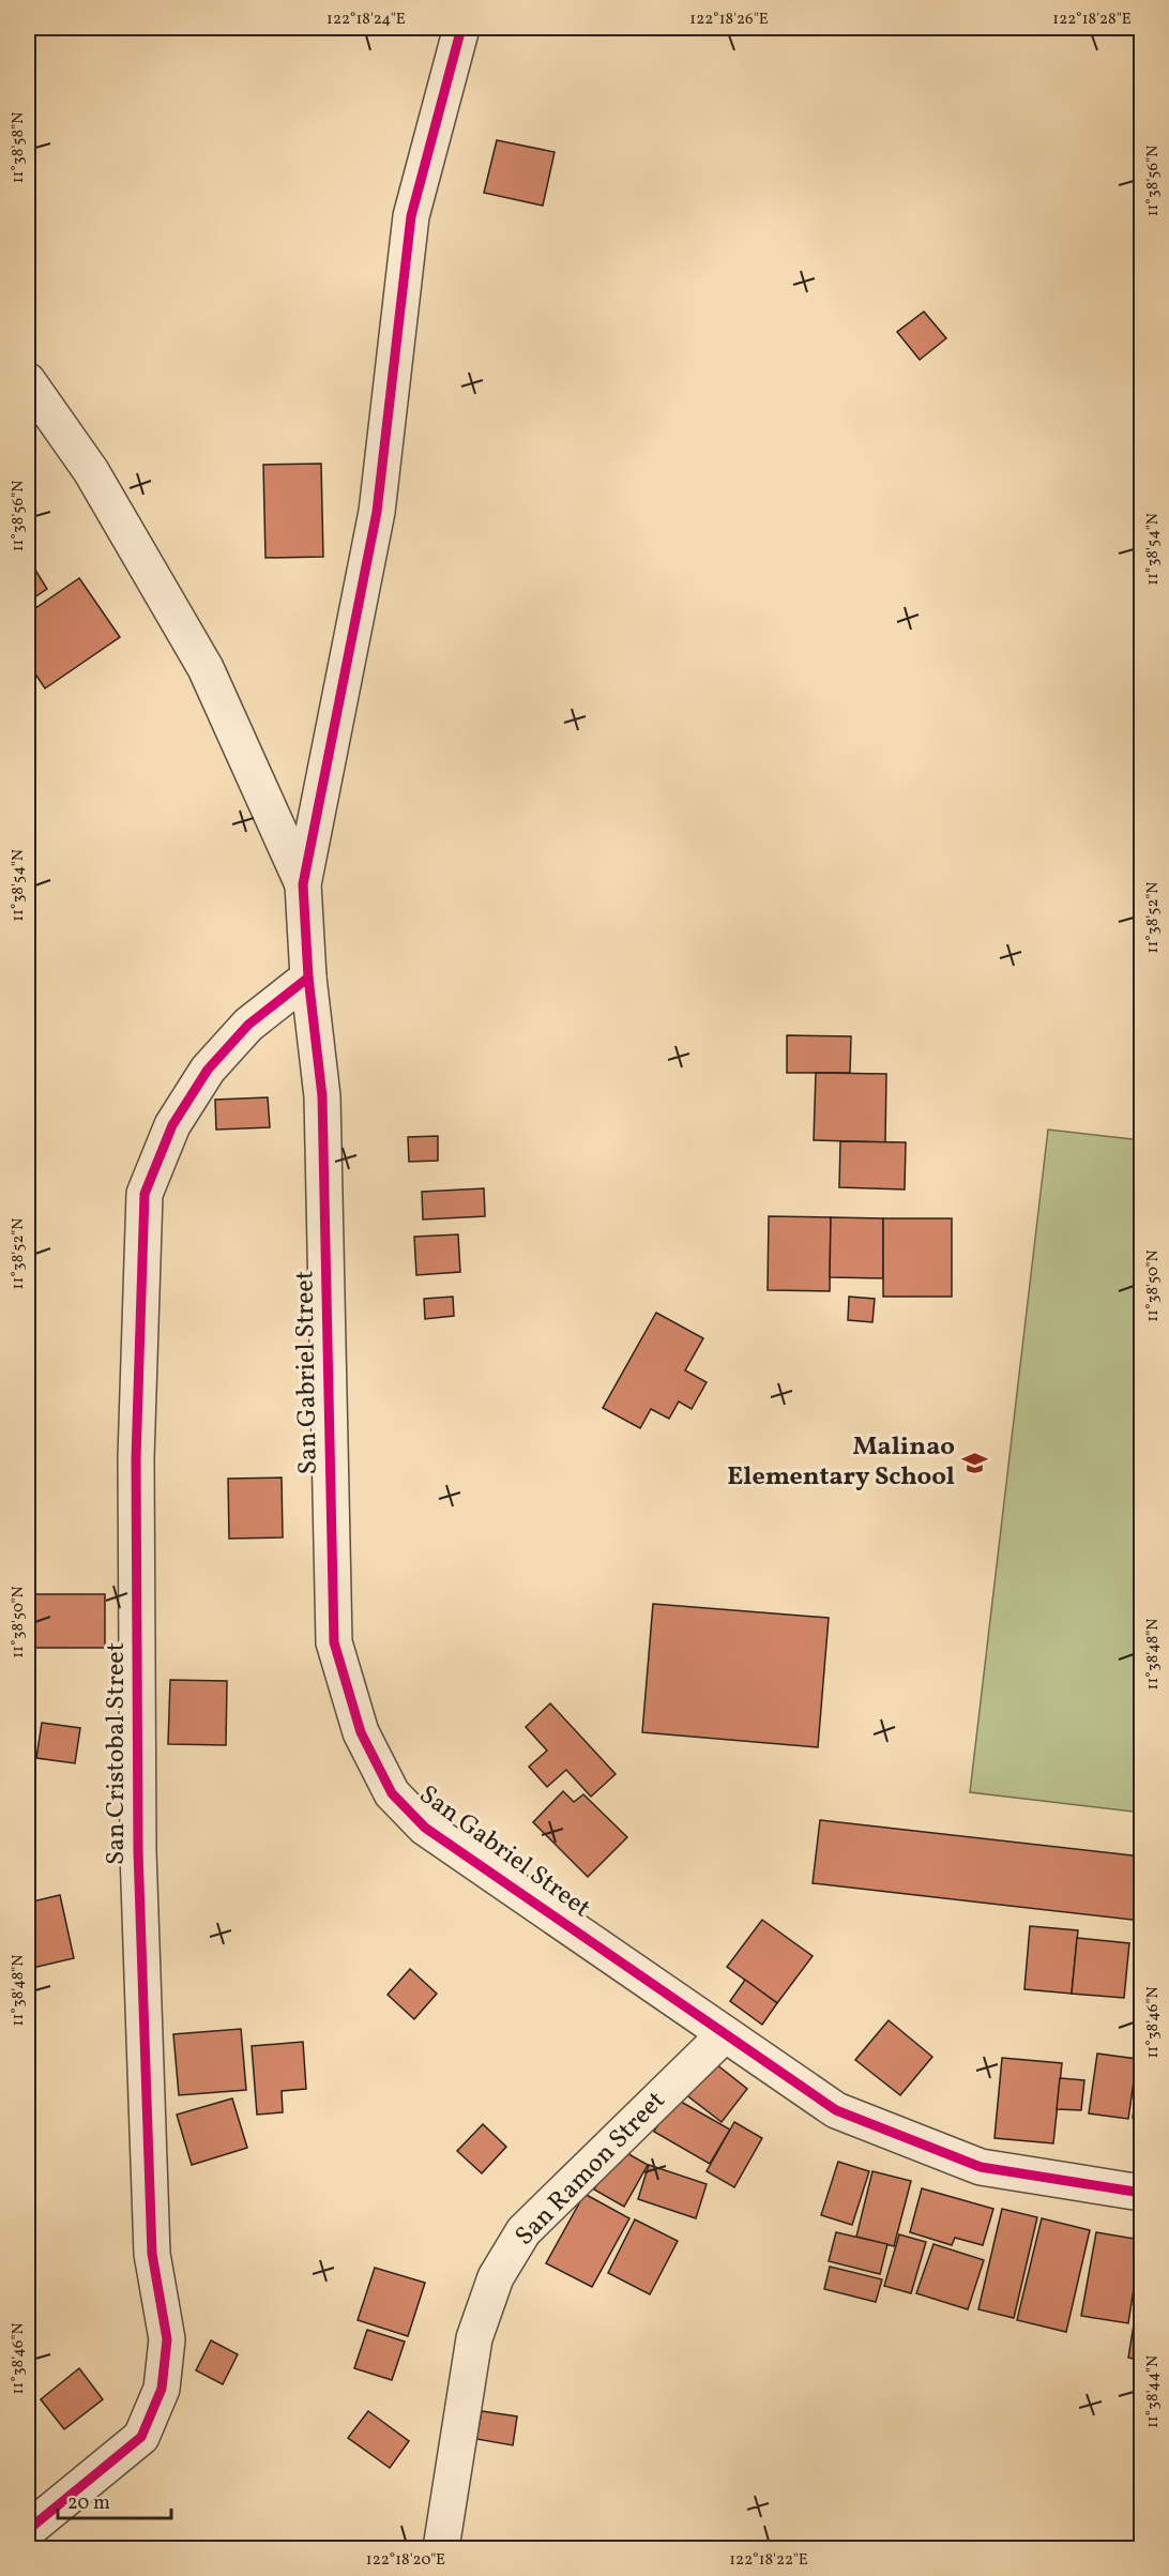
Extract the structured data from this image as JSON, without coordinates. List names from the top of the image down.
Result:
{
  "streets": {
    "street": ["San Gabriel Street", "San Cristobal Street", "San Ramon Street"]
  },
  "crossings": [
    ["San Gabriel Street", "San Cristobal Street"],
    ["San Gabriel Street", "San Ramon Street"]
  ],
  "places": {
    "school or university": ["Malinao Elementary School"]
  },
  "scale_bar": "20 m",
  "coordinates": [
    "122°18'24\"E",
    "122°18'26\"E",
    "122°18'28\"E",
    "11°38'58\"N",
    "11°38'56\"N",
    "11°38'54\"N",
    "11°38'52\"N",
    "11°38'50\"N",
    "11°38'48\"N",
    "11°38'46\"N",
    "11°38'44\"N",
    "122°18'20\"E",
    "122°18'22\"E"
  ]
}
